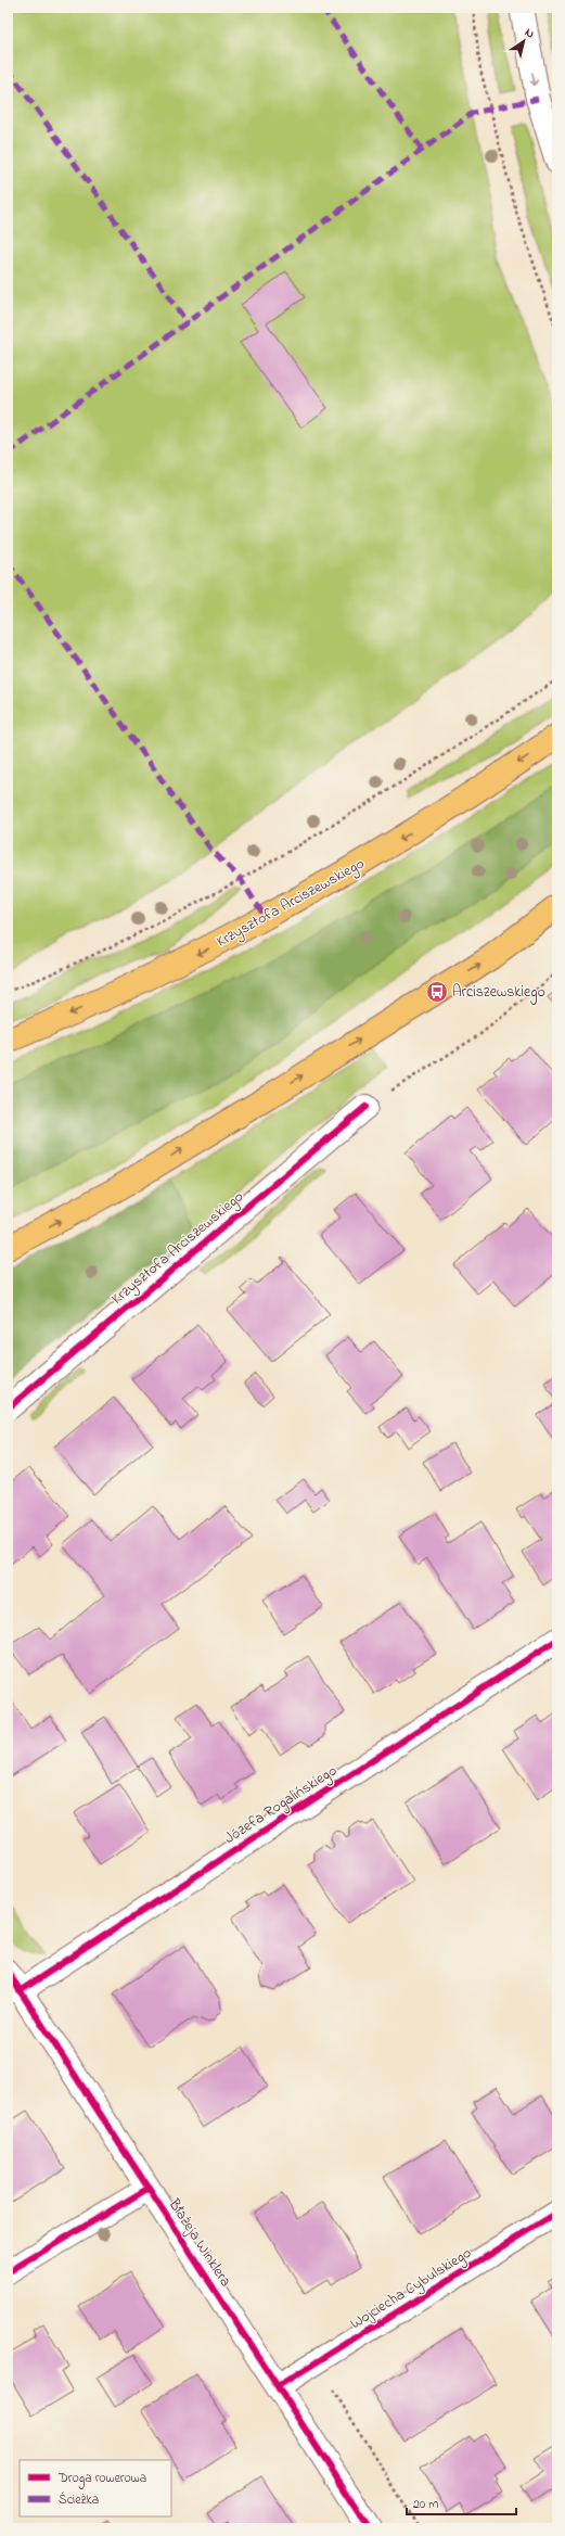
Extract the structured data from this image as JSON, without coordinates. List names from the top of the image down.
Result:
{
  "streets": {
    "main road": ["Krzysztofa Arciszewskiego"],
    "street": ["Józefa Rogalińskiego", "Błażeja Winklera", "Wojciecha Cybulskiego"]
  },
  "crossings": [
    ["Józefa Rogalińskiego", "Błażeja Winklera"],
    ["Błażeja Winklera", "Wojciecha Cybulskiego"]
  ],
  "places": {
    "bus stop": ["Arciszewskiego"]
  },
  "legend": ["Droga rowerowa", "Ścieżka"],
  "scale_bar": "20 m",
  "north": "top right"
}
